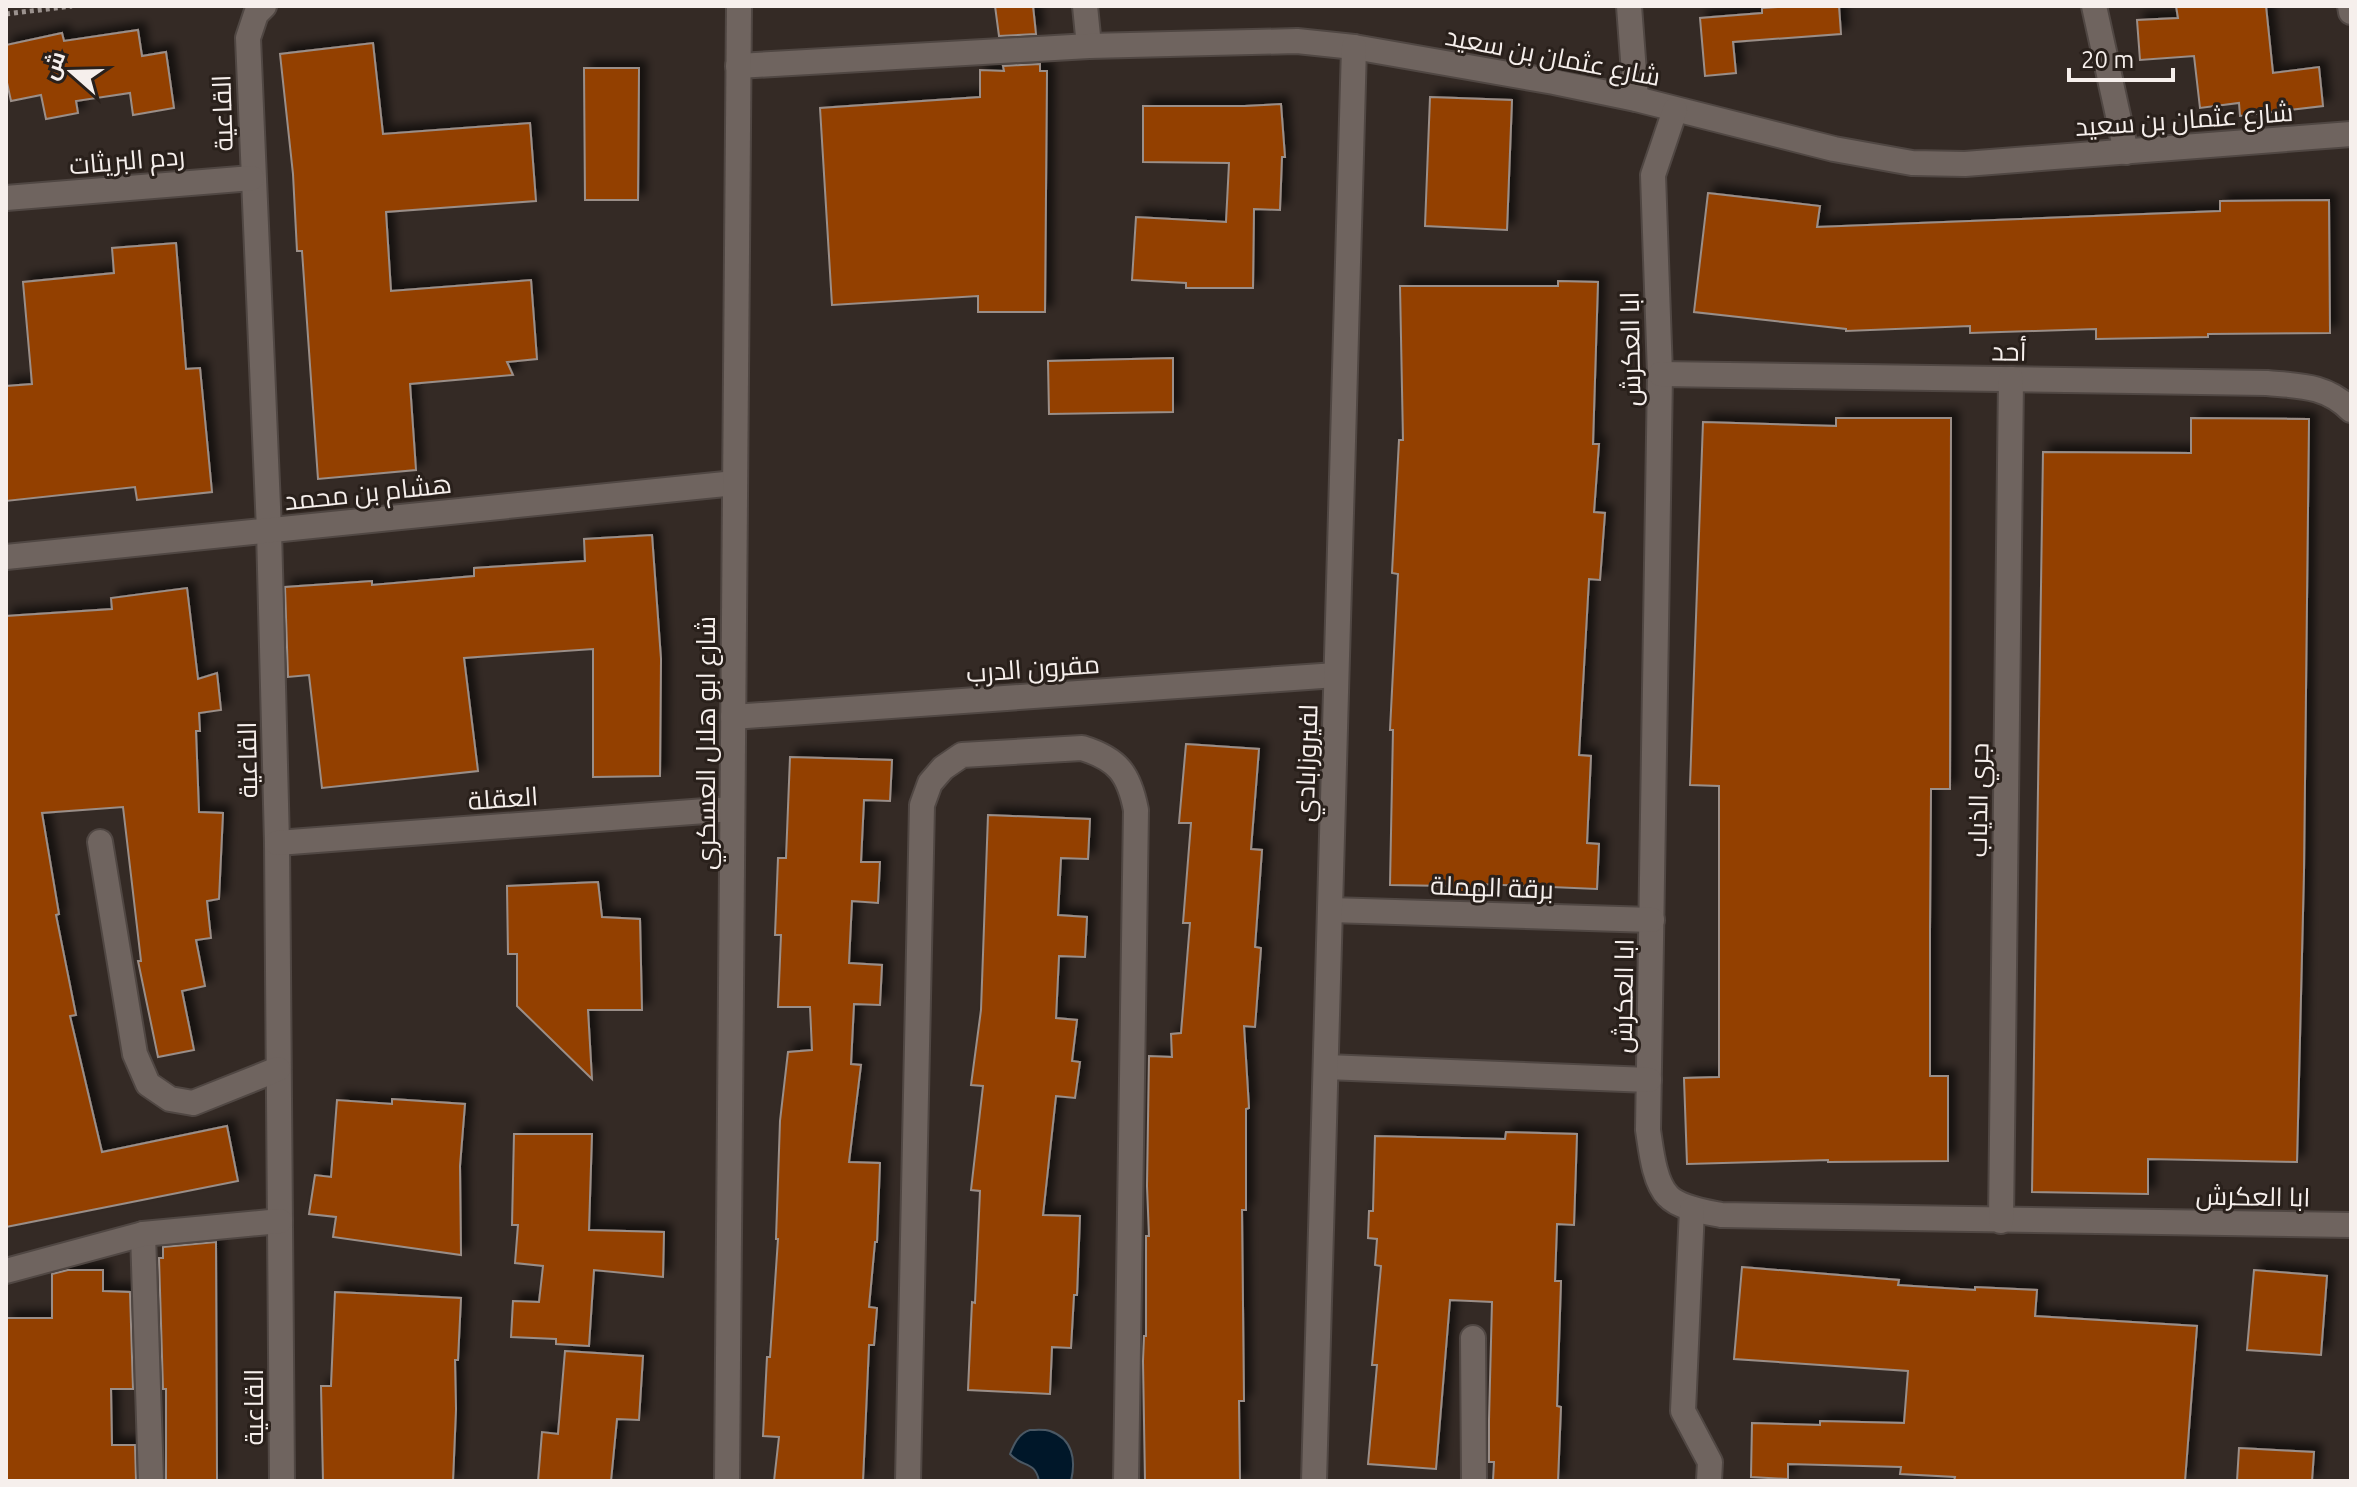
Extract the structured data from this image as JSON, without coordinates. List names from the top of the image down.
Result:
{
  "streets": {
    "street": [
      "شارع عثمان بن سعيد",
      "القاعية",
      "ردم البريثات",
      "ابا العكرش",
      "أحد",
      "هشام بن محمد",
      "مقرون الدرب",
      "شارع ابو هلال العسكري",
      "لفيروزابادي",
      "العقلة",
      "جري الذياب",
      "برقة الهملة"
    ]
  },
  "crossings": [
    ["شارع عثمان بن سعيد", "ابا العكرش"],
    ["شارع عثمان بن سعيد", "شارع ابو هلال العسكري"],
    ["شارع عثمان بن سعيد", "لفيروزابادي"],
    ["القاعية", "ردم البريثات"],
    ["القاعية", "هشام بن محمد"],
    ["القاعية", "العقلة"],
    ["ابا العكرش", "أحد"],
    ["ابا العكرش", "جري الذياب"],
    ["ابا العكرش", "برقة الهملة"],
    ["أحد", "جري الذياب"],
    ["هشام بن محمد", "شارع ابو هلال العسكري"],
    ["مقرون الدرب", "شارع ابو هلال العسكري"],
    ["مقرون الدرب", "لفيروزابادي"],
    ["شارع ابو هلال العسكري", "العقلة"],
    ["لفيروزابادي", "برقة الهملة"]
  ],
  "scale_bar": "20 m",
  "north": "left"
}
